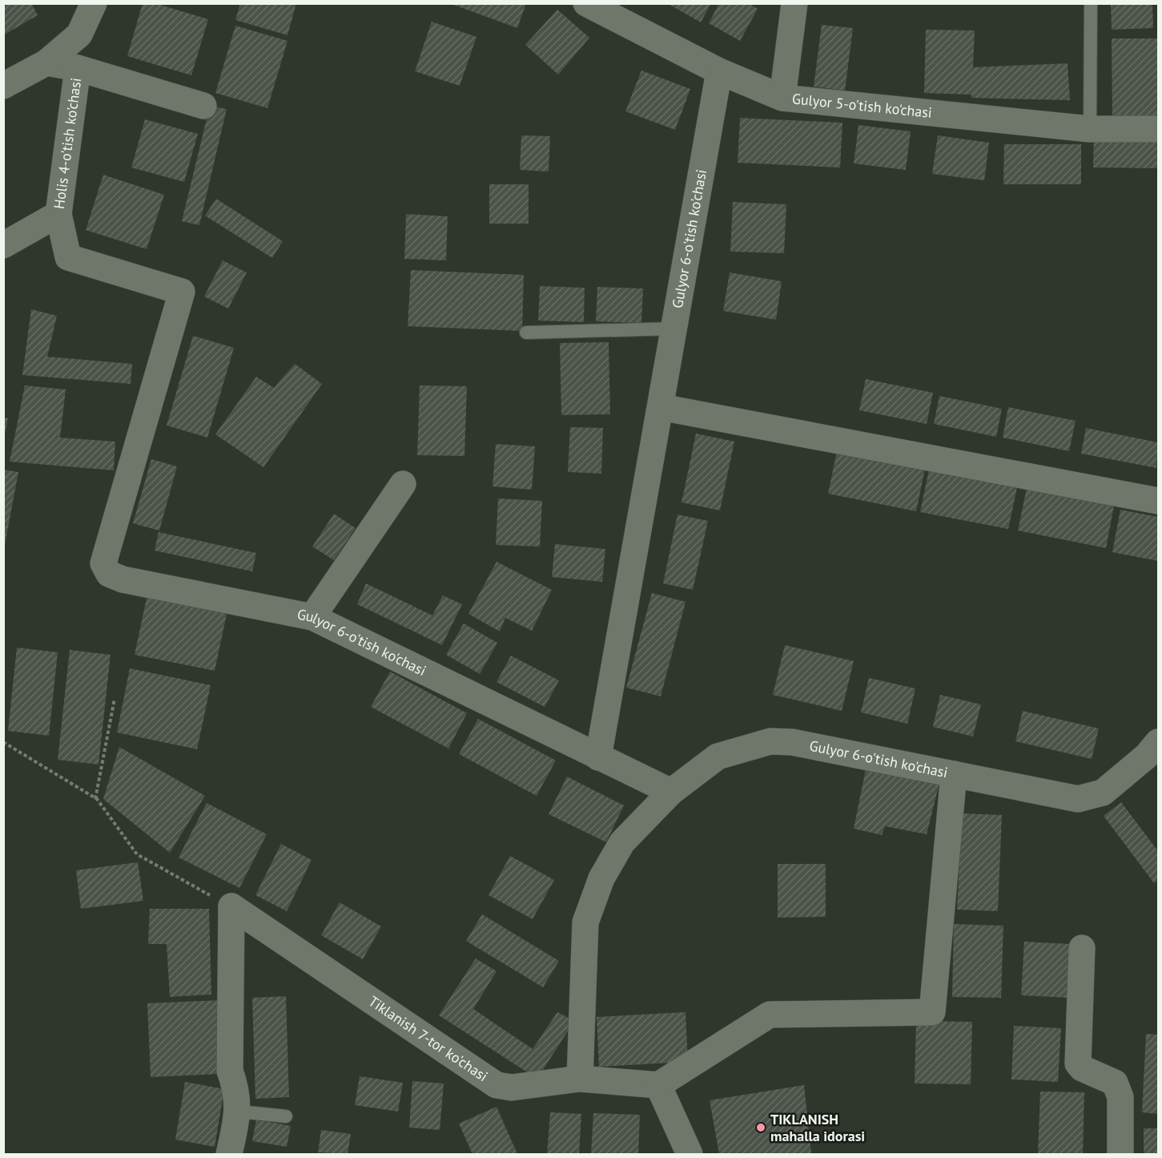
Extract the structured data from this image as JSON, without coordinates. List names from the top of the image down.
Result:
{
  "streets": {
    "street": [
      "Gulyor 5-o'tish ko'chasi",
      "Holis 4-o'tish ko'chasi",
      "Gulyor 6-o'tish ko'chasi",
      "Tiklanish 7-tor ko'chasi"
    ]
  },
  "crossings": [
    ["Gulyor 5-o'tish ko'chasi", "Gulyor 6-o'tish ko'chasi"],
    ["Holis 4-o'tish ko'chasi", "Gulyor 6-o'tish ko'chasi"]
  ],
  "places": ["TIKLANISH mahalla idorasi"]
}
